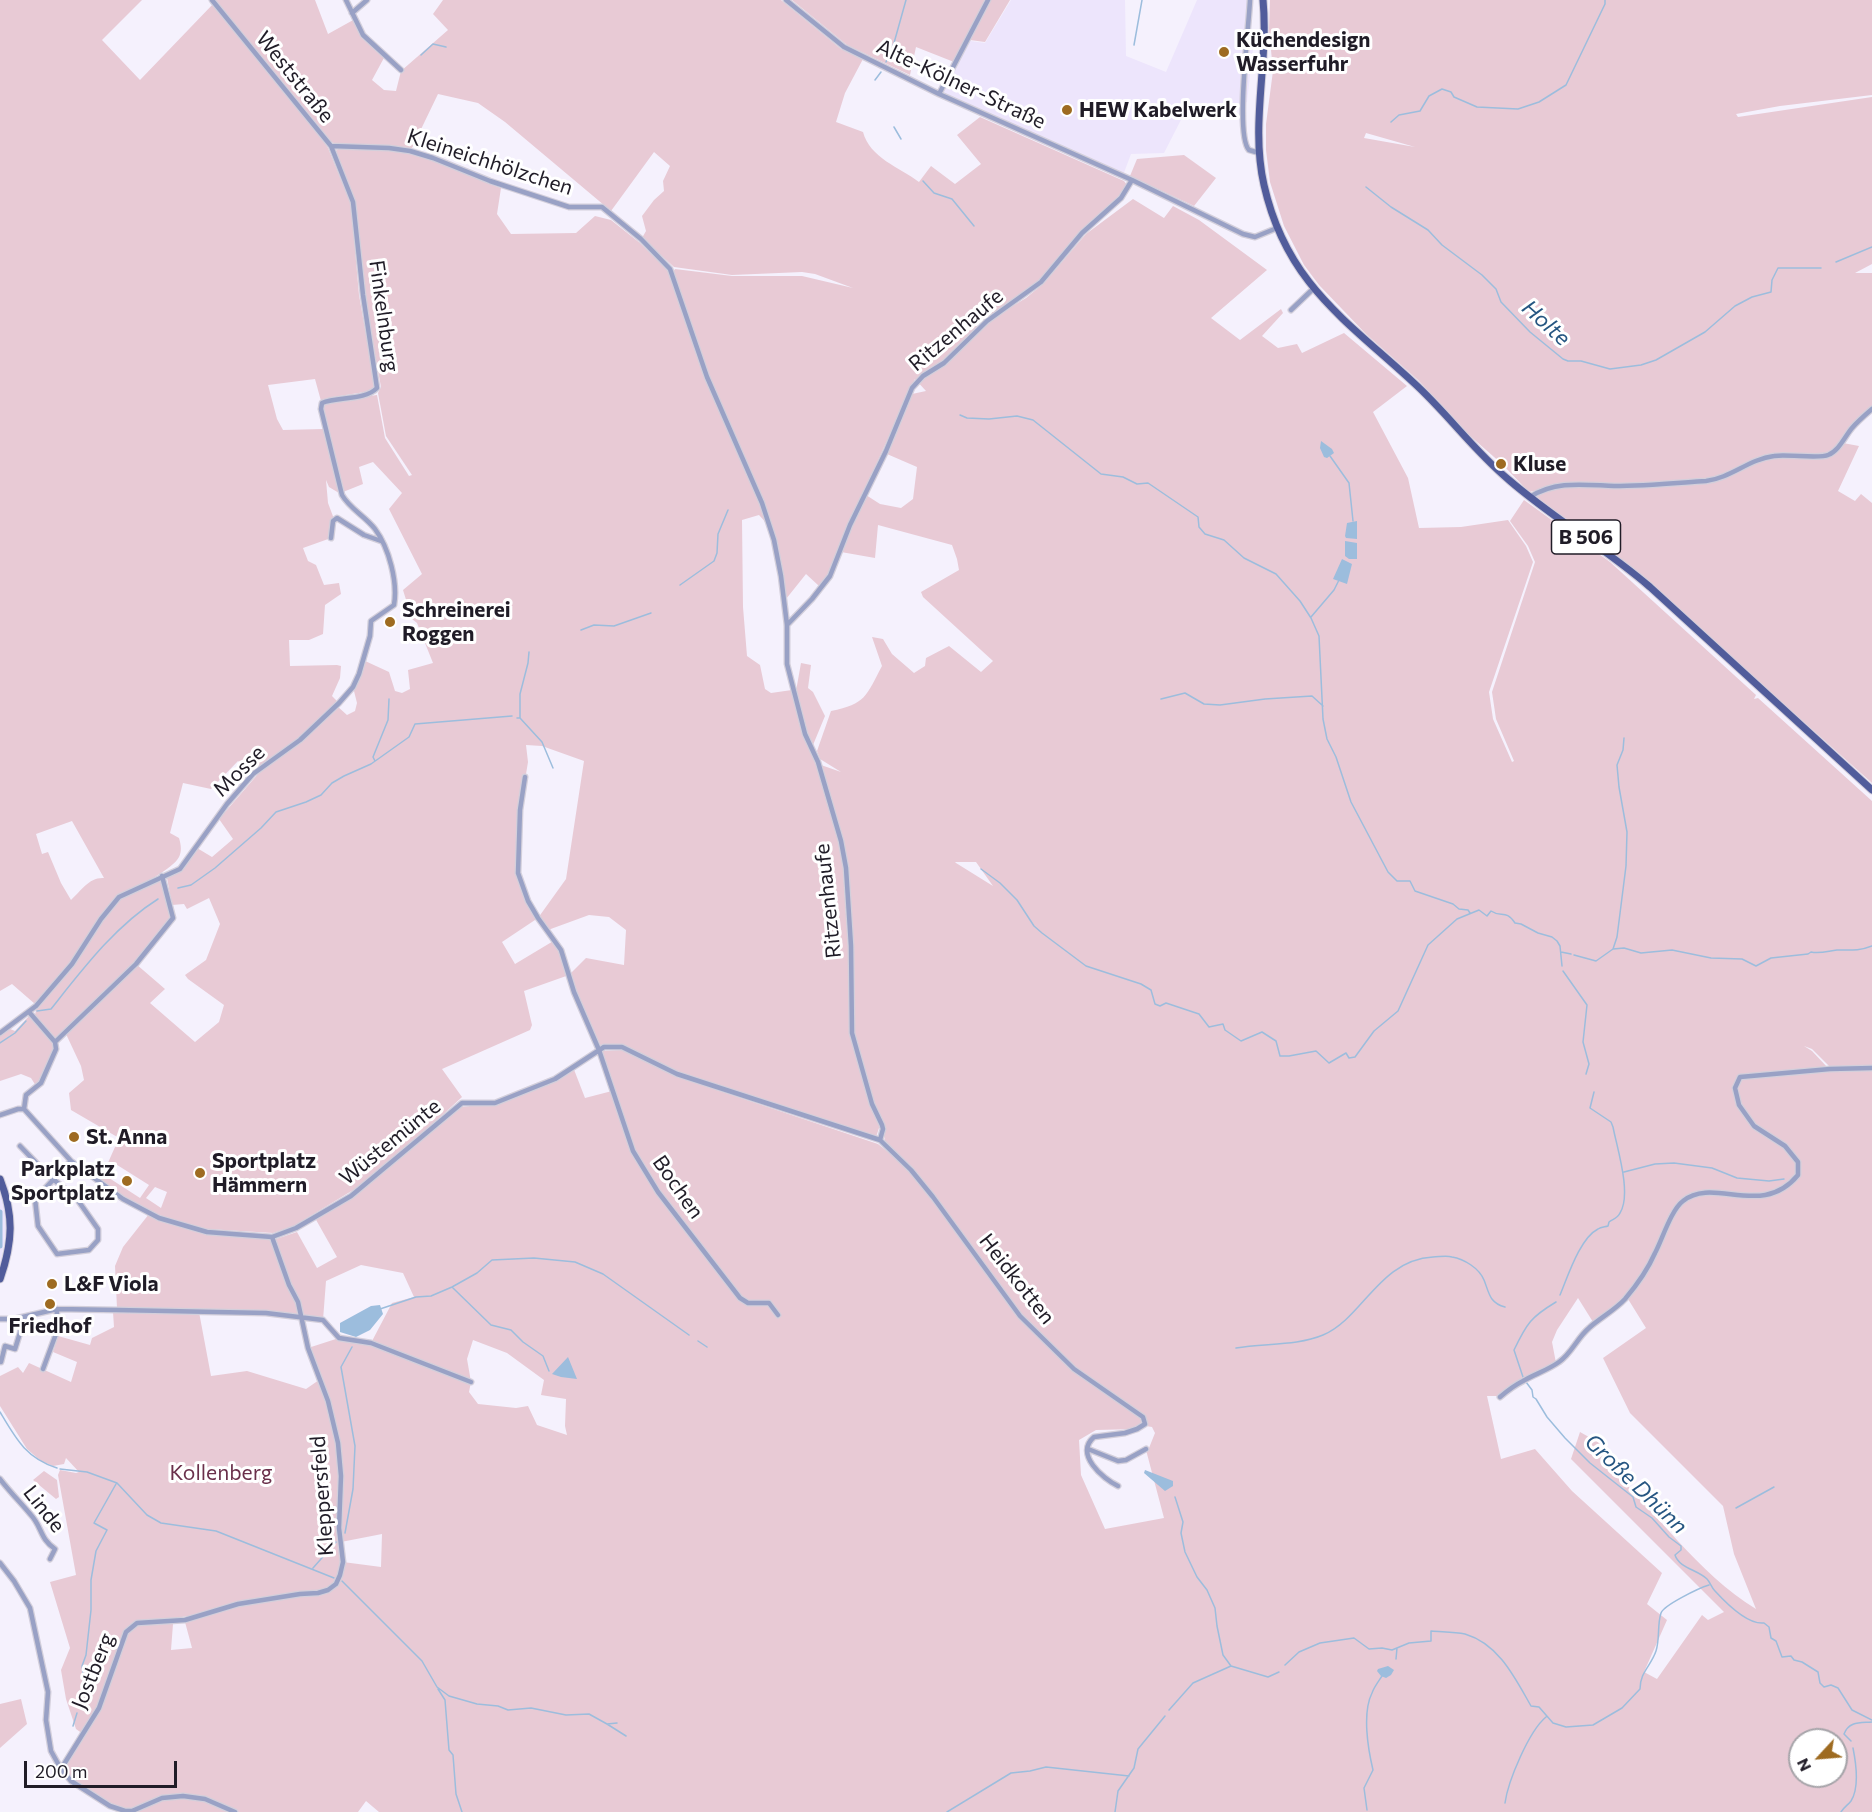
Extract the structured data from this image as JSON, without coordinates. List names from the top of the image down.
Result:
{
  "streets": {
    "main road": ["B 506"],
    "street": [
      "Weststraße",
      "Alte-Kölner-Straße",
      "Kleineichhölzchen",
      "Finkelnburg",
      "Ritzenhaufe",
      "Mosse",
      "Wüstemünte",
      "Bochen",
      "Heidkotten",
      "Kleppersfeld",
      "Linde",
      "Jostberg"
    ]
  },
  "crossings": [
    ["Weststraße", "Kleineichhölzchen"],
    ["Weststraße", "Finkelnburg"],
    ["Alte-Kölner-Straße", "Ritzenhaufe"],
    ["Alte-Kölner-Straße", "B 506"],
    ["Kleineichhölzchen", "Finkelnburg"],
    ["Kleineichhölzchen", "Ritzenhaufe"],
    ["Finkelnburg", "Mosse"],
    ["Ritzenhaufe", "Heidkotten"],
    ["Wüstemünte", "Bochen"],
    ["Wüstemünte", "Kleppersfeld"],
    ["Kleppersfeld", "Jostberg"]
  ],
  "water": ["Holte", "Große Dhünn"],
  "parks": ["Kollenberg"],
  "places": [
    "Küchendesign Wasserfuhr",
    "HEW Kabelwerk",
    "Kluse",
    "Schreinerei Roggen",
    "St. Anna",
    "Sportplatz Hämmern",
    "Parkplatz Sportplatz",
    "L&F Viola",
    "Friedhof"
  ],
  "scale_bar": "200 m",
  "north": "bottom left"
}
